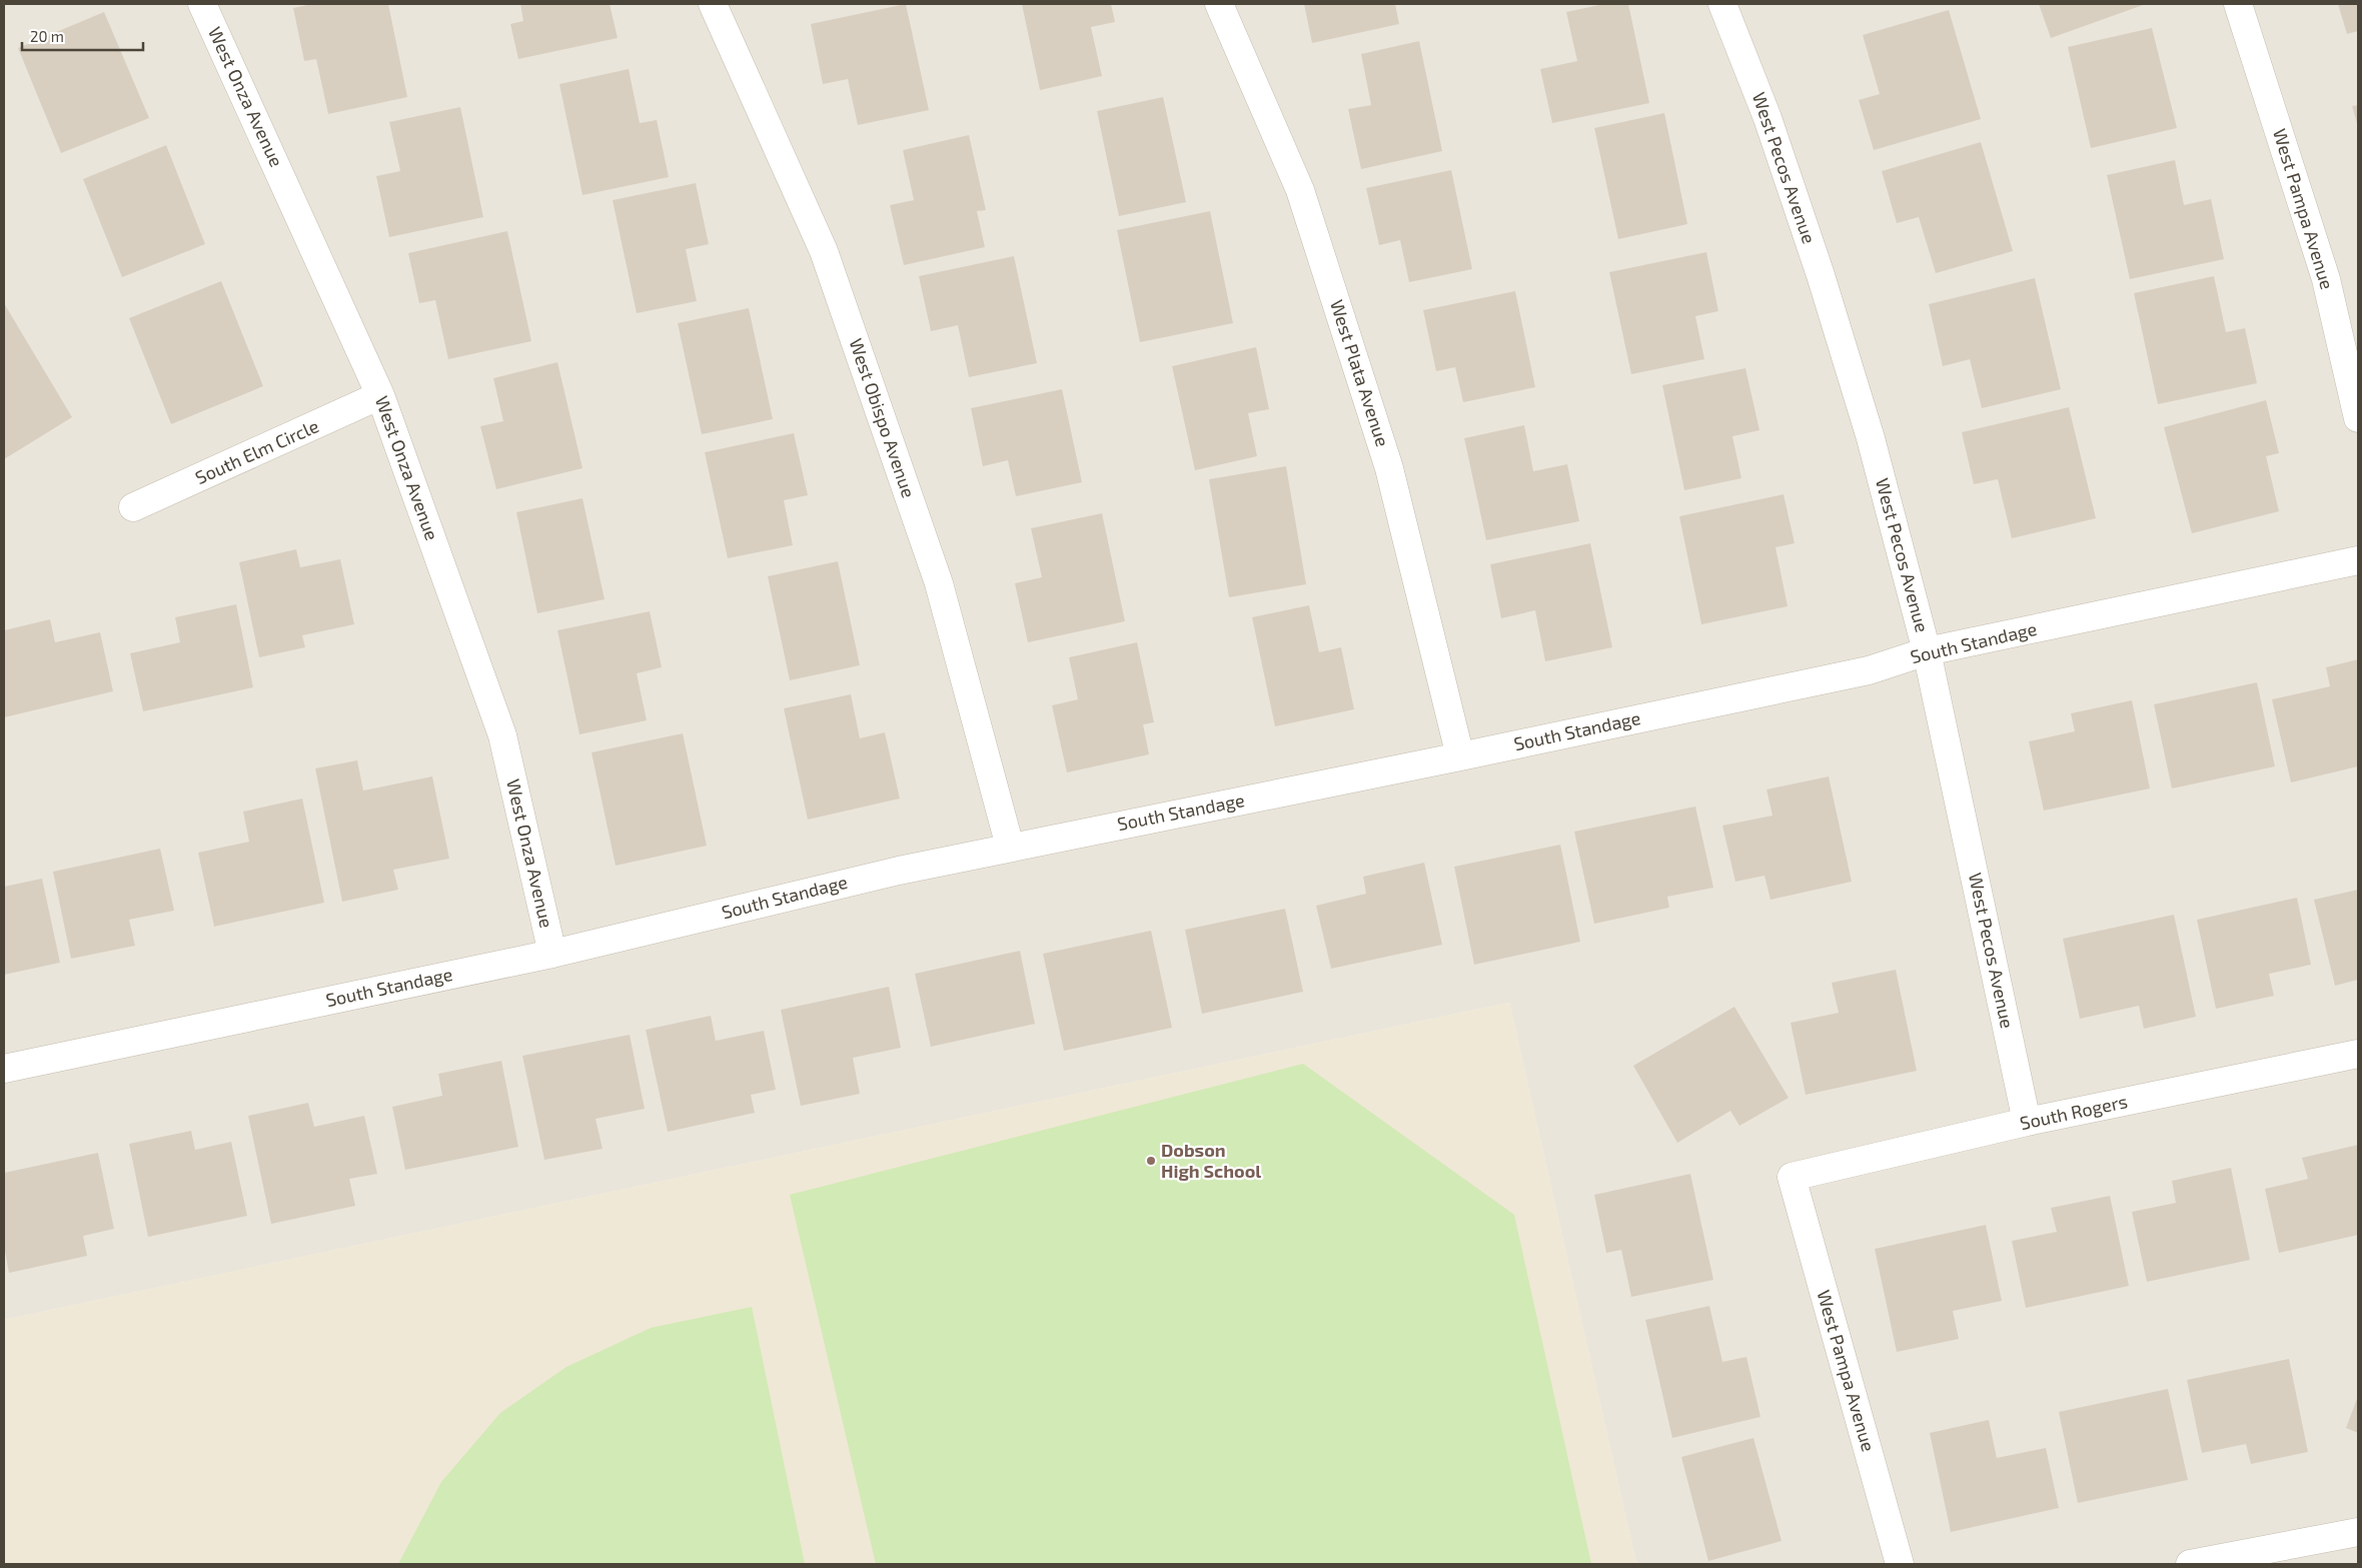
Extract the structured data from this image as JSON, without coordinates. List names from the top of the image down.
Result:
{
  "streets": {
    "street": [
      "West Onza Avenue",
      "West Pecos Avenue",
      "West Pampa Avenue",
      "West Plata Avenue",
      "West Obispo Avenue",
      "South Elm Circle",
      "South Standage",
      "South Rogers"
    ]
  },
  "crossings": [
    ["West Onza Avenue", "South Elm Circle"],
    ["West Onza Avenue", "South Standage"],
    ["West Pecos Avenue", "South Standage"],
    ["West Pecos Avenue", "South Rogers"],
    ["West Pampa Avenue", "South Rogers"],
    ["West Plata Avenue", "South Standage"],
    ["West Obispo Avenue", "South Standage"]
  ],
  "places": ["Dobson High School"],
  "scale_bar": "20 m"
}
